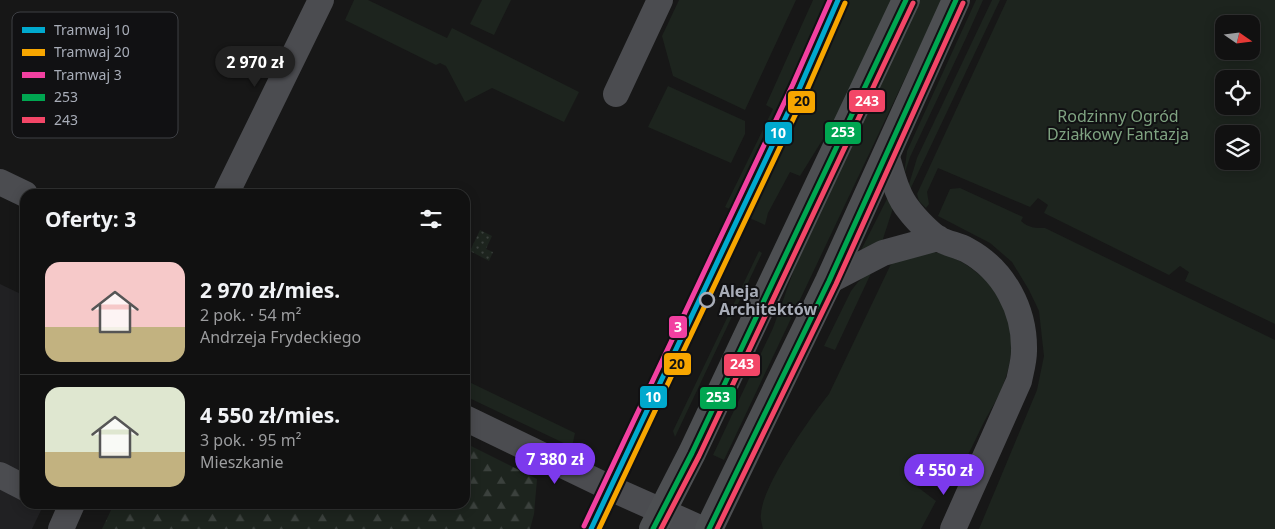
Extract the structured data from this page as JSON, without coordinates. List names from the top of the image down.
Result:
{
  "parks": ["Rodzinny Ogród Działkowy Fantazja"],
  "places": ["Aleja Architektów"],
  "lines": [
    "tram line 10",
    "tram line 3",
    "transit line 253",
    "tram line 20",
    "transit line 243"
  ],
  "legend": [
    "Tramwaj 10",
    "Tramwaj 20",
    "Tramwaj 3",
    "253",
    "243"
  ],
  "north": "right",
  "page": {
    "price": ["2 970 zł", "7 380 zł", "4 550 zł"],
    "heading": "Oferty: 3",
    "list": [
      {
        "name": "2 970 zł/mies.",
        "note": "2 pok. · 54 m² · Andrzeja Frydeckiego"
      },
      {
        "name": "4 550 zł/mies.",
        "note": "3 pok. · 95 m² · Mieszkanie"
      }
    ]
  }
}
